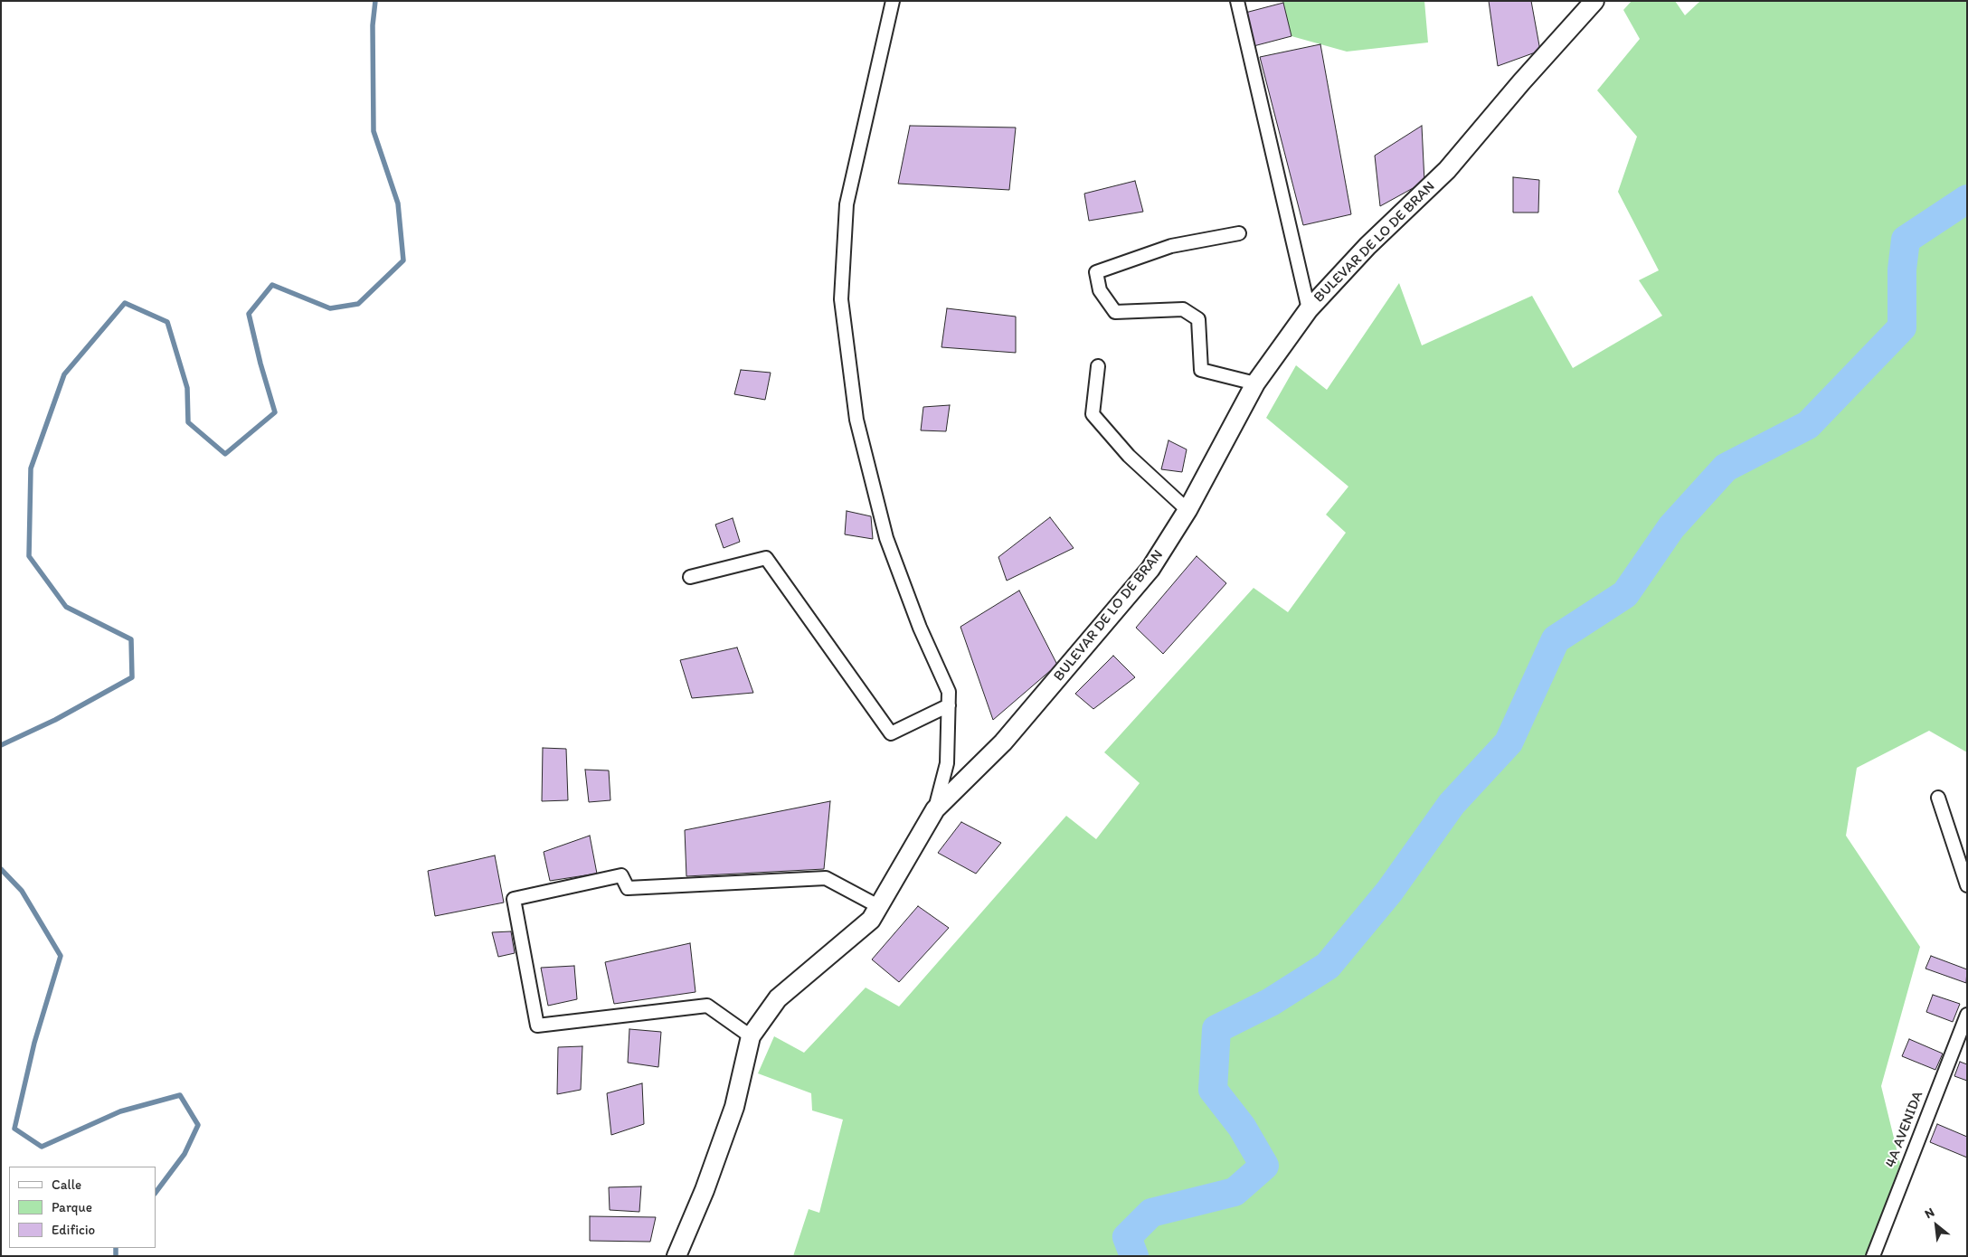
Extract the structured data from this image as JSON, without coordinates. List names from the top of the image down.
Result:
{
  "streets": {
    "street": ["BULEVAR DE LO DE BRAN", "4A AVENIDA"]
  },
  "legend": ["Calle", "Parque", "Edificio"],
  "north": "top left"
}
